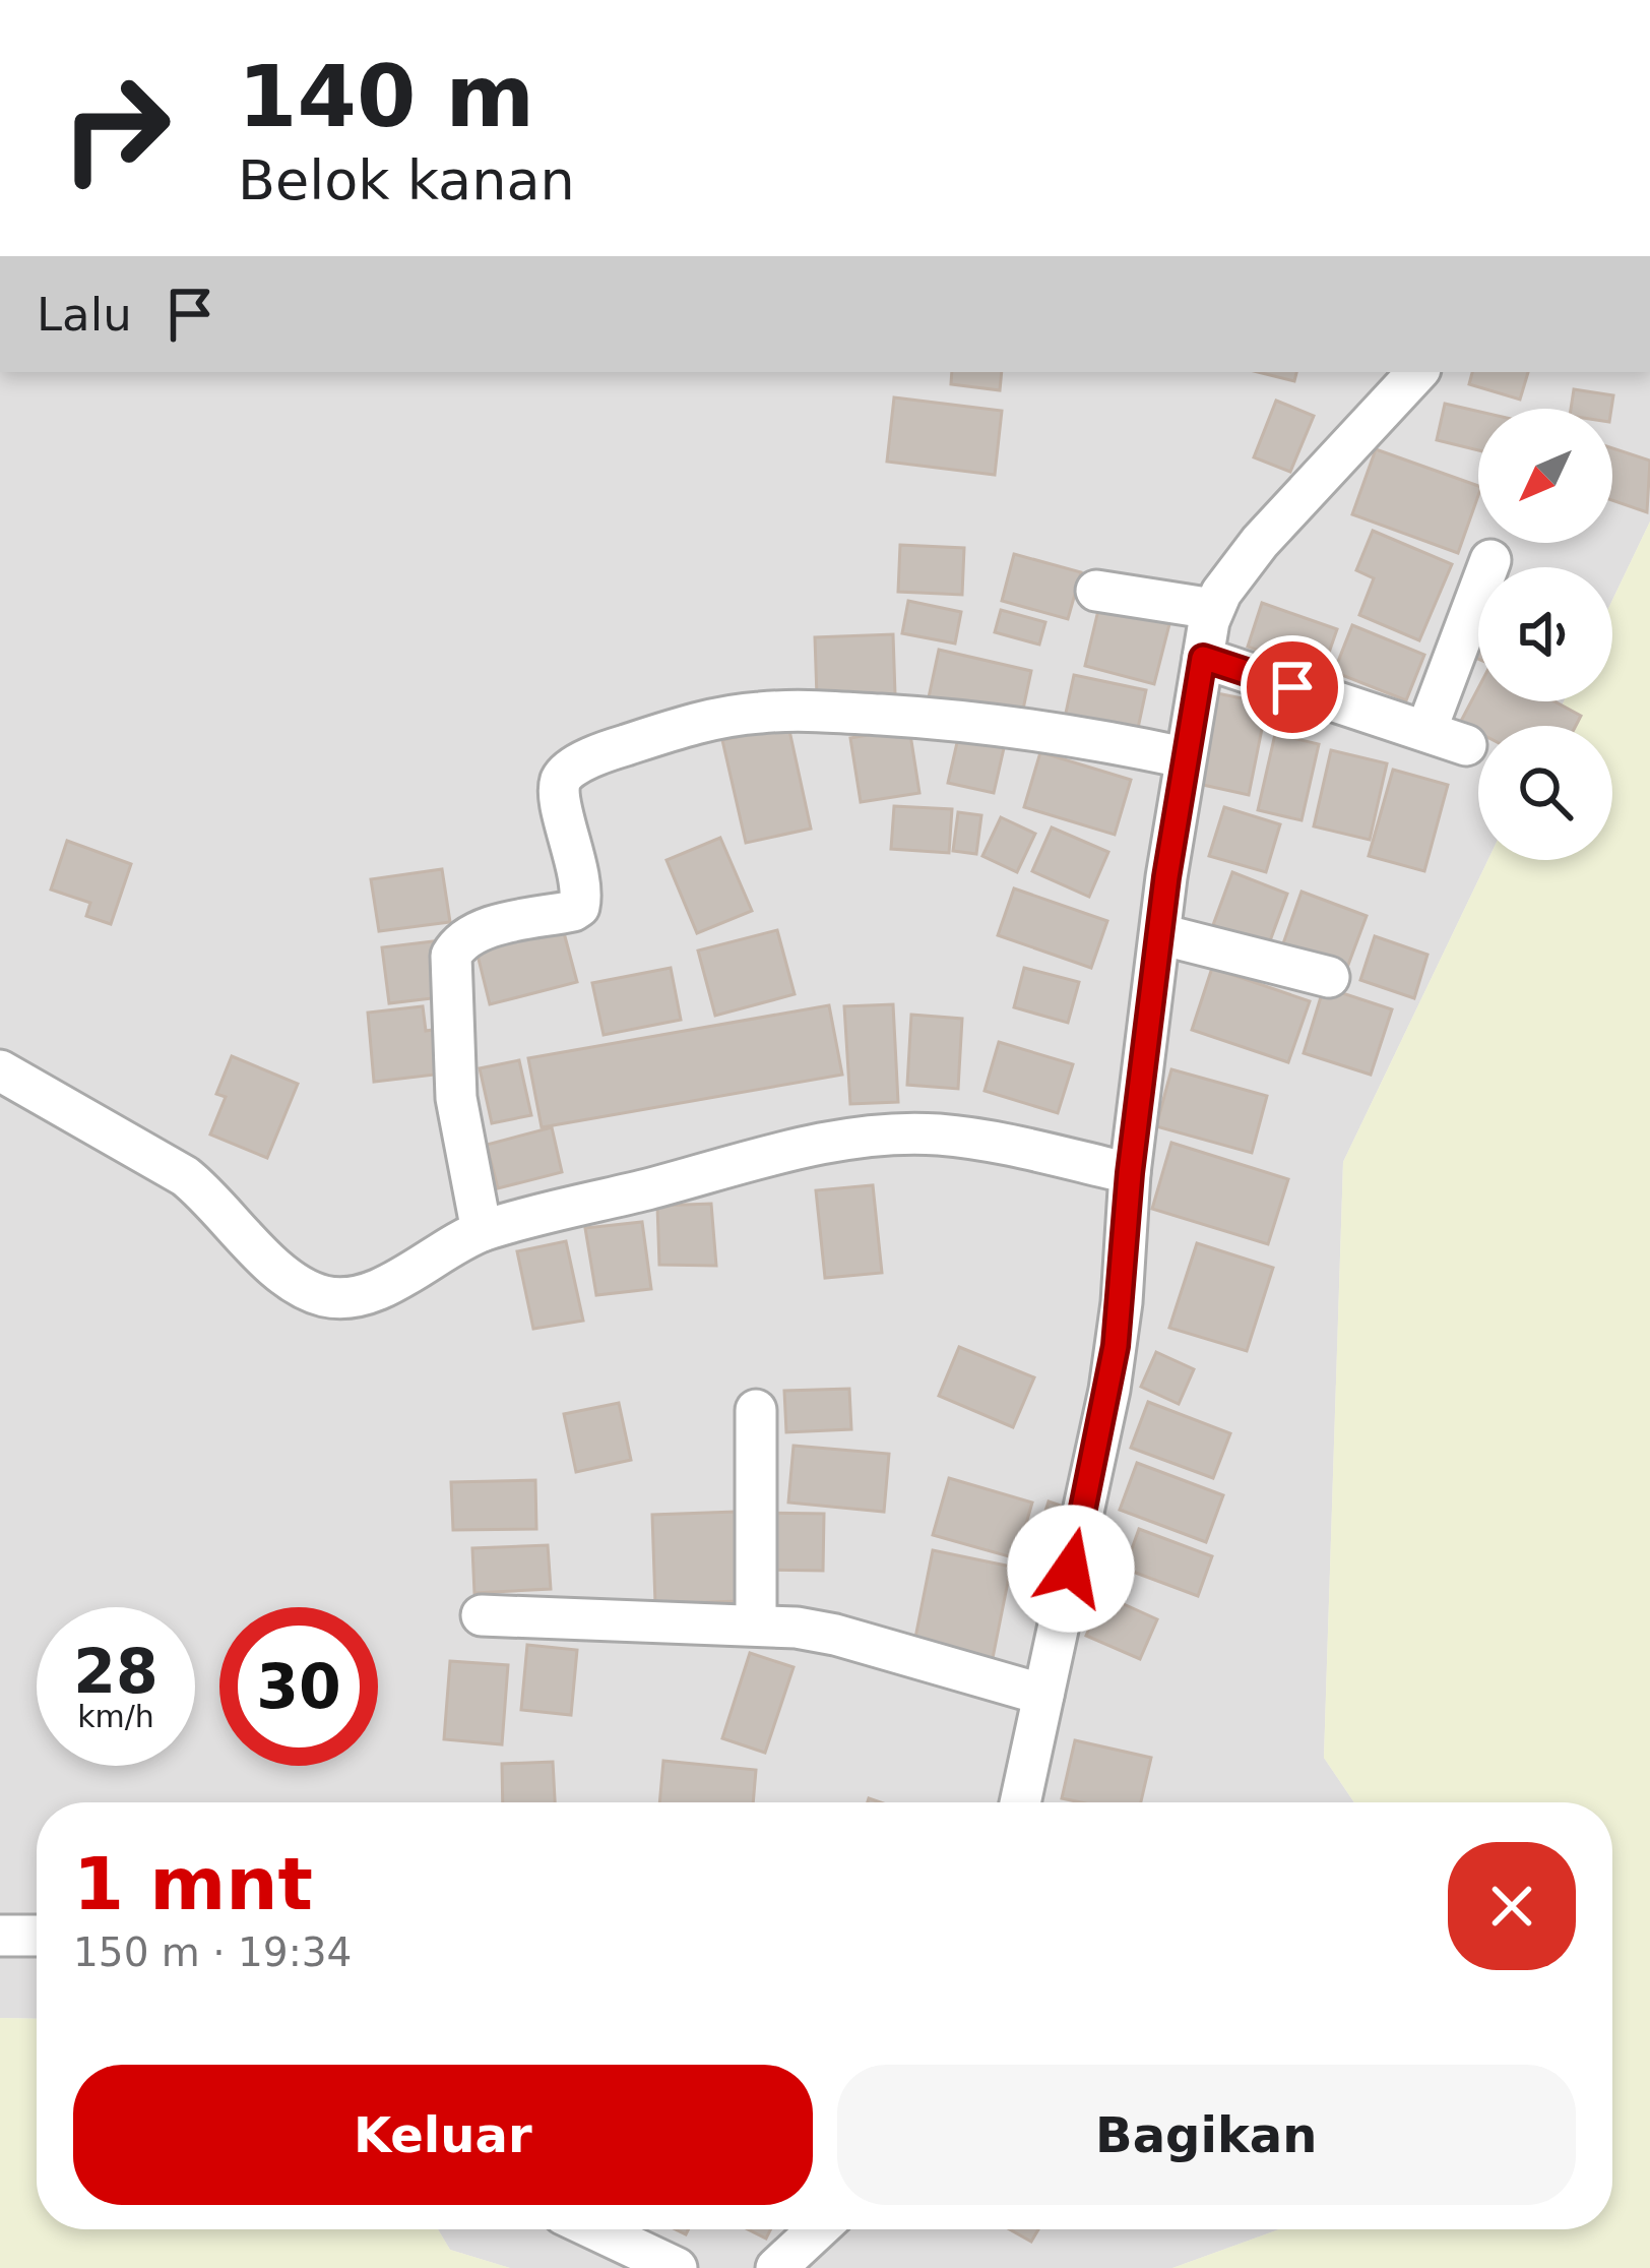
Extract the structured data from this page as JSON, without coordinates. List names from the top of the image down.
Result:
{
  "north": "bottom left",
  "page": {
    "turn": ["140 m", "Belok kanan"],
    "then": "Lalu",
    "speed": "28 km/h",
    "limit": "30",
    "heading": ["1 mnt", "150 m · 19:34"],
    "buttons": ["Keluar", "Bagikan"]
  }
}
